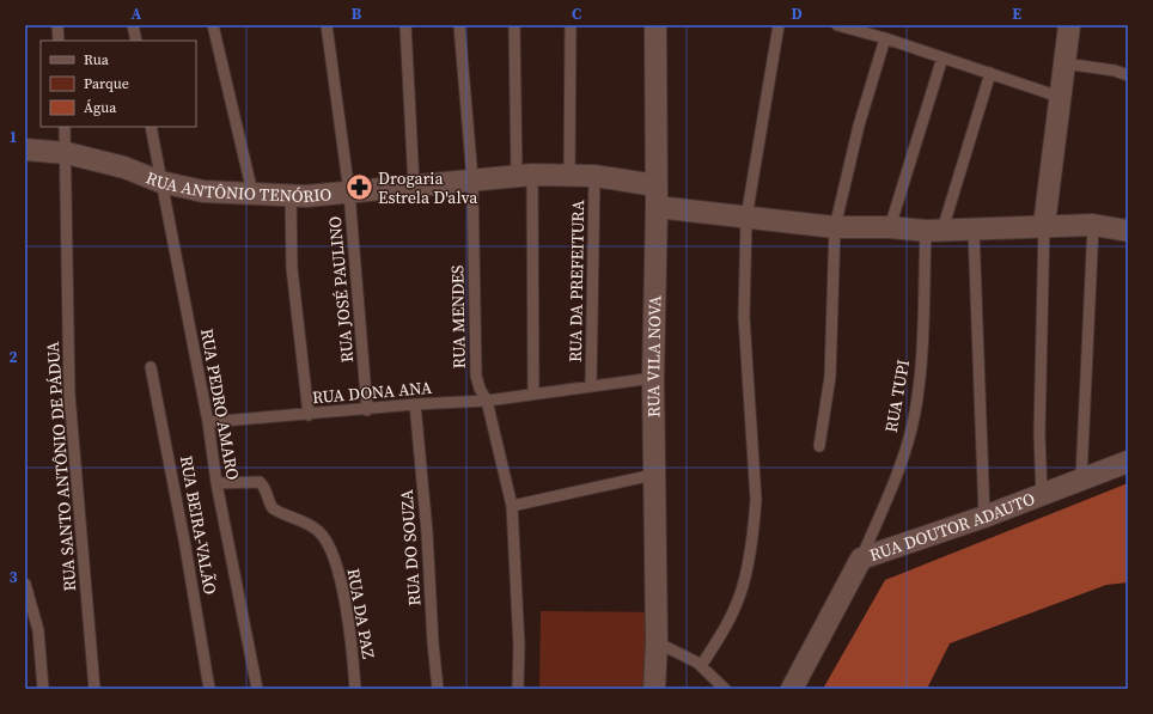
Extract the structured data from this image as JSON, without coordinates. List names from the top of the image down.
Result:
{
  "streets": {
    "street": ["RUA ANTÔNIO TENÓRIO", "RUA VILA NOVA", "RUA DOUTOR ADAUTO"],
    "lane": [
      "RUA DA PREFEITURA",
      "RUA JOSÉ PAULINO",
      "RUA MENDES",
      "RUA DONA ANA",
      "RUA TUPI",
      "RUA PEDRO AMARO",
      "RUA SANTO ANTÔNIO DE PÁDUA",
      "RUA BEIRA-VALÃO",
      "RUA DO SOUZA",
      "RUA DA PAZ"
    ]
  },
  "crossings": [
    ["RUA ANTÔNIO TENÓRIO", "RUA DA PREFEITURA"],
    ["RUA ANTÔNIO TENÓRIO", "RUA JOSÉ PAULINO"],
    ["RUA ANTÔNIO TENÓRIO", "RUA MENDES"],
    ["RUA ANTÔNIO TENÓRIO", "RUA VILA NOVA"],
    ["RUA ANTÔNIO TENÓRIO", "RUA PEDRO AMARO"],
    ["RUA ANTÔNIO TENÓRIO", "RUA SANTO ANTÔNIO DE PÁDUA"],
    ["RUA DA PREFEITURA", "RUA DONA ANA"],
    ["RUA JOSÉ PAULINO", "RUA DONA ANA"],
    ["RUA MENDES", "RUA DONA ANA"],
    ["RUA VILA NOVA", "RUA DONA ANA"],
    ["RUA DONA ANA", "RUA PEDRO AMARO"],
    ["RUA DONA ANA", "RUA DO SOUZA"],
    ["RUA TUPI", "RUA DOUTOR ADAUTO"],
    ["RUA PEDRO AMARO", "RUA DA PAZ"]
  ],
  "places": {
    "pharmacy": ["Drogaria Estrela D'alva"]
  },
  "legend": ["Rua", "Parque", "Água"],
  "grid": {
    "columns": [
      "A",
      "B",
      "C",
      "D",
      "E"
    ],
    "rows": ["1", "2", "3"]
  }
}
